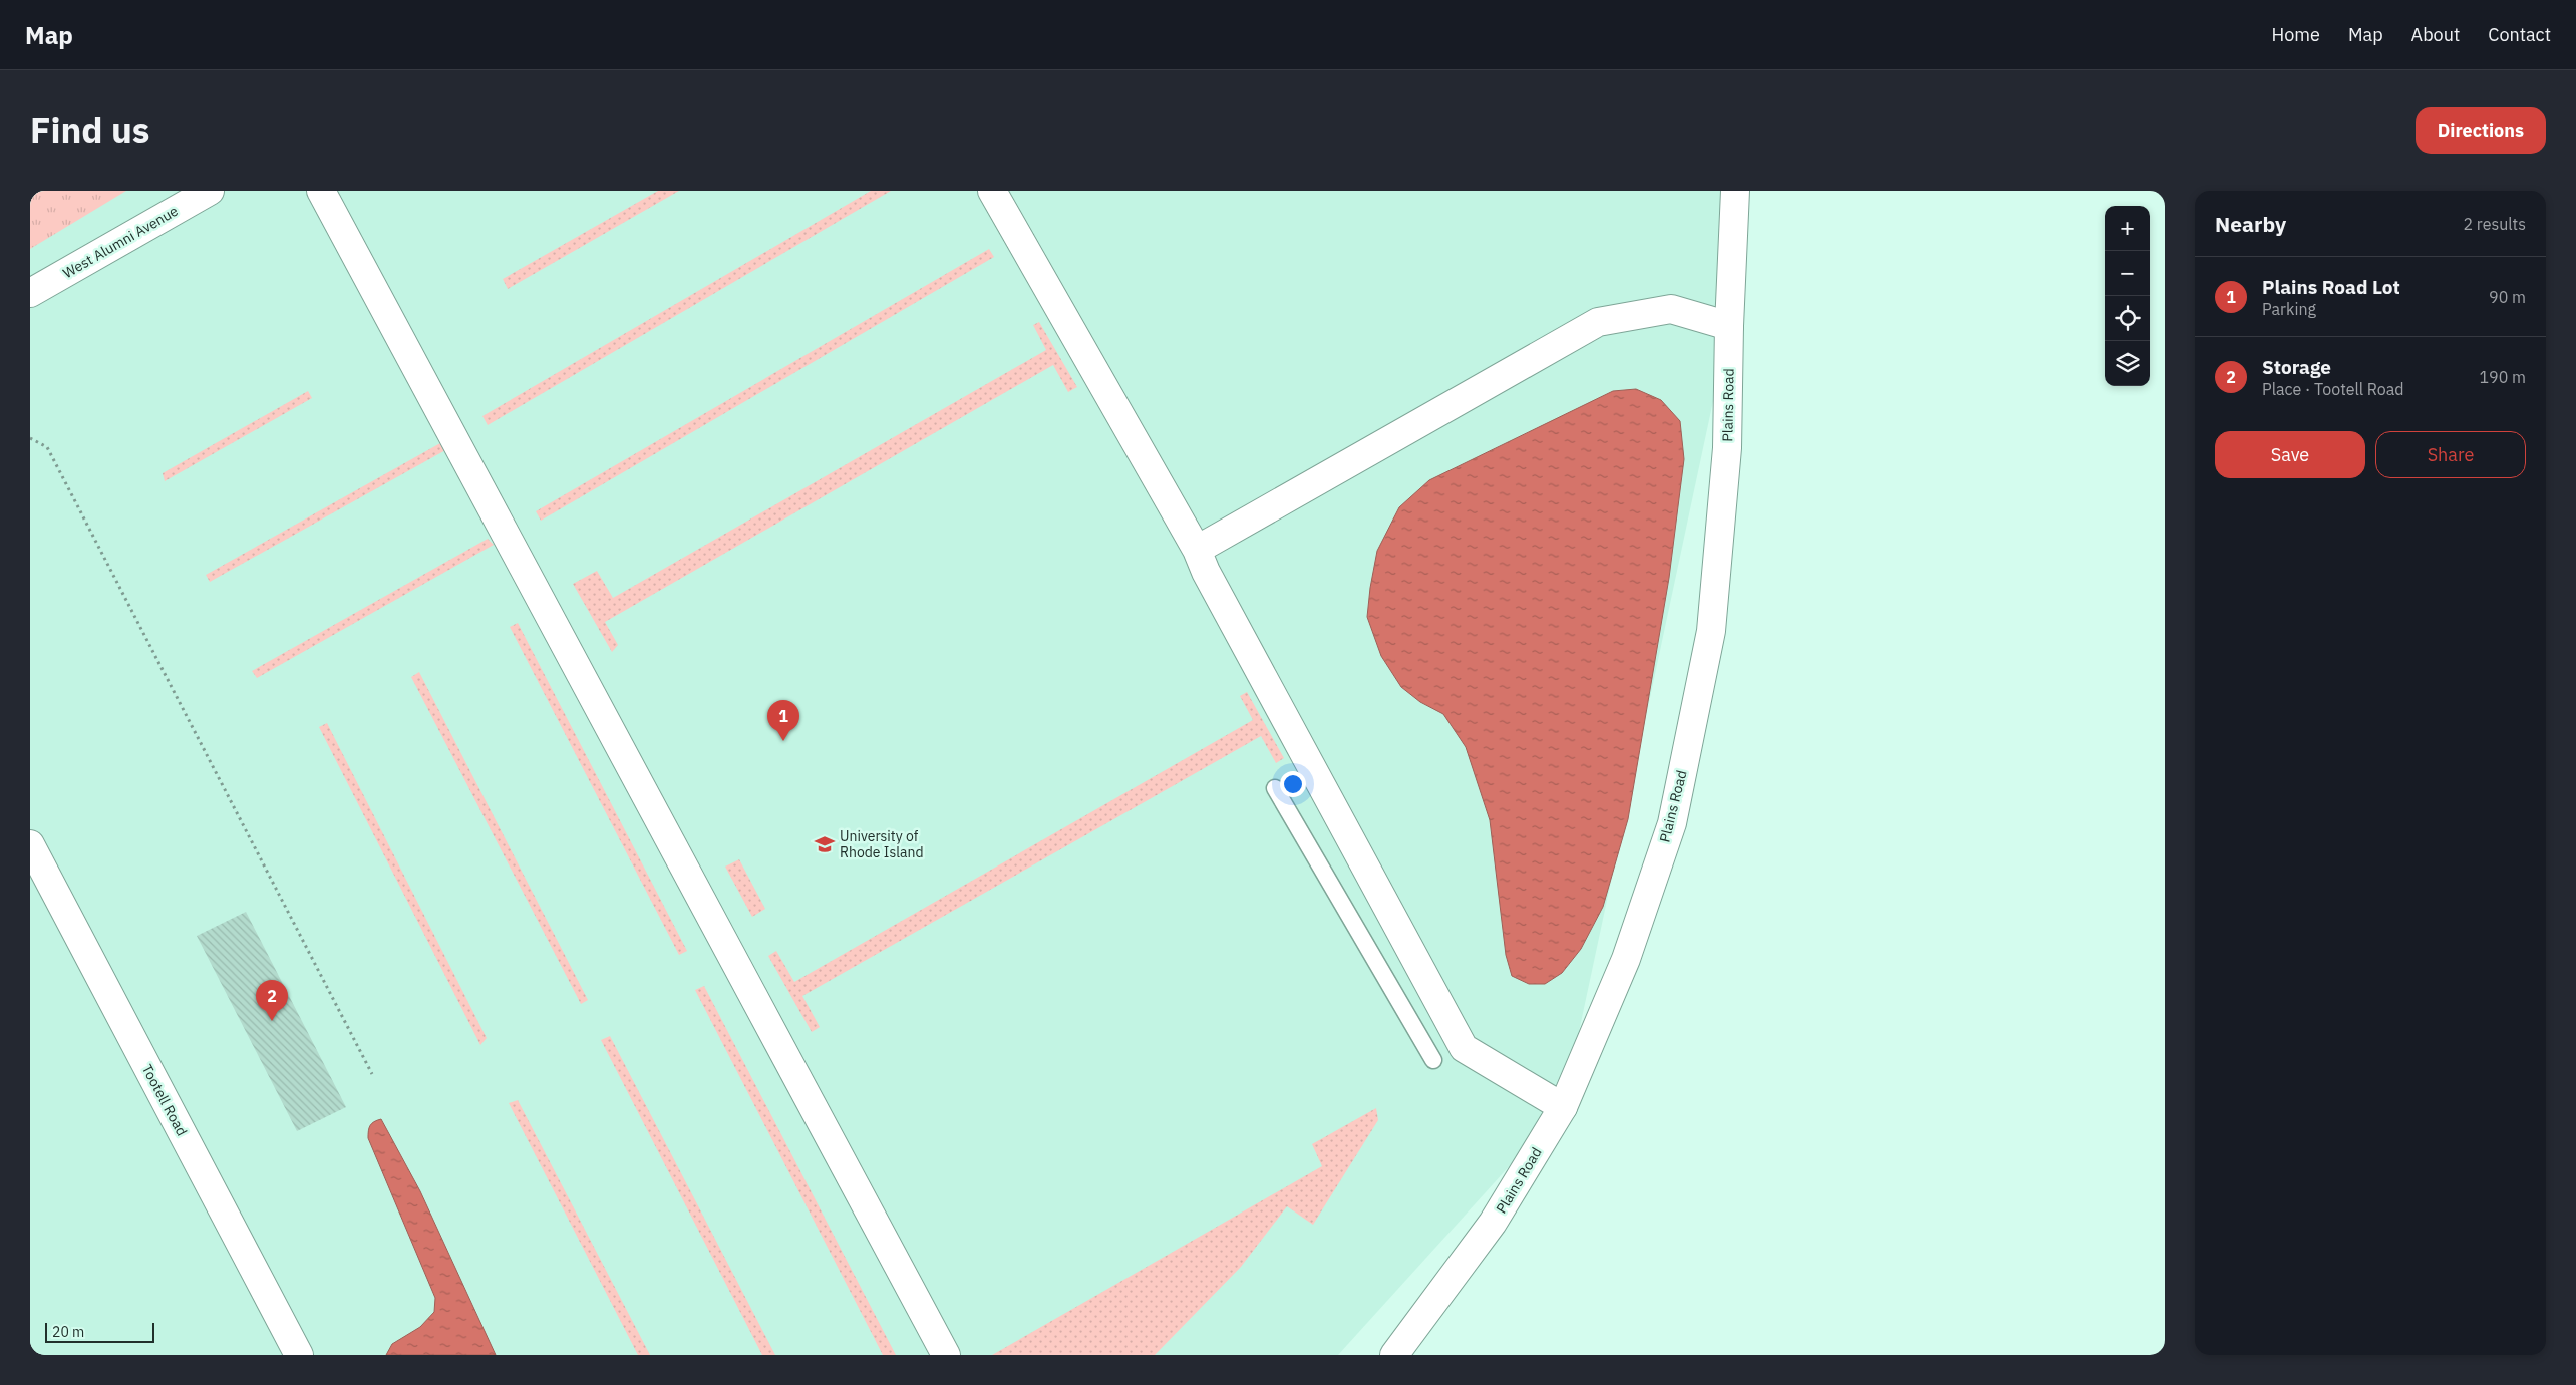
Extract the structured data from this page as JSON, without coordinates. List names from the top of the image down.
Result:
{
  "streets": {
    "street": ["West Alumni Avenue", "Plains Road", "Tootell Road"]
  },
  "places": {
    "school or university": ["University of Rhode Island"]
  },
  "scale_bar": "20 m",
  "page": {
    "header": "Map",
    "nav": [
      "Home",
      "Map",
      "About",
      "Contact"
    ],
    "title": "Find us",
    "buttons": [
      "Directions",
      ["Save", "Share"]
    ],
    "heading": ["Nearby", "2 results"],
    "map_buttons": ["+", "−"],
    "list": [
      {
        "mark": "1",
        "name": "Plains Road Lot",
        "note": "Parking",
        "value": "90 m"
      },
      {
        "mark": "2",
        "name": "Storage",
        "note": "Place · Tootell Road",
        "value": "190 m"
      }
    ],
    "pins": ["1", "2"],
    "scale": "20 m"
  }
}
